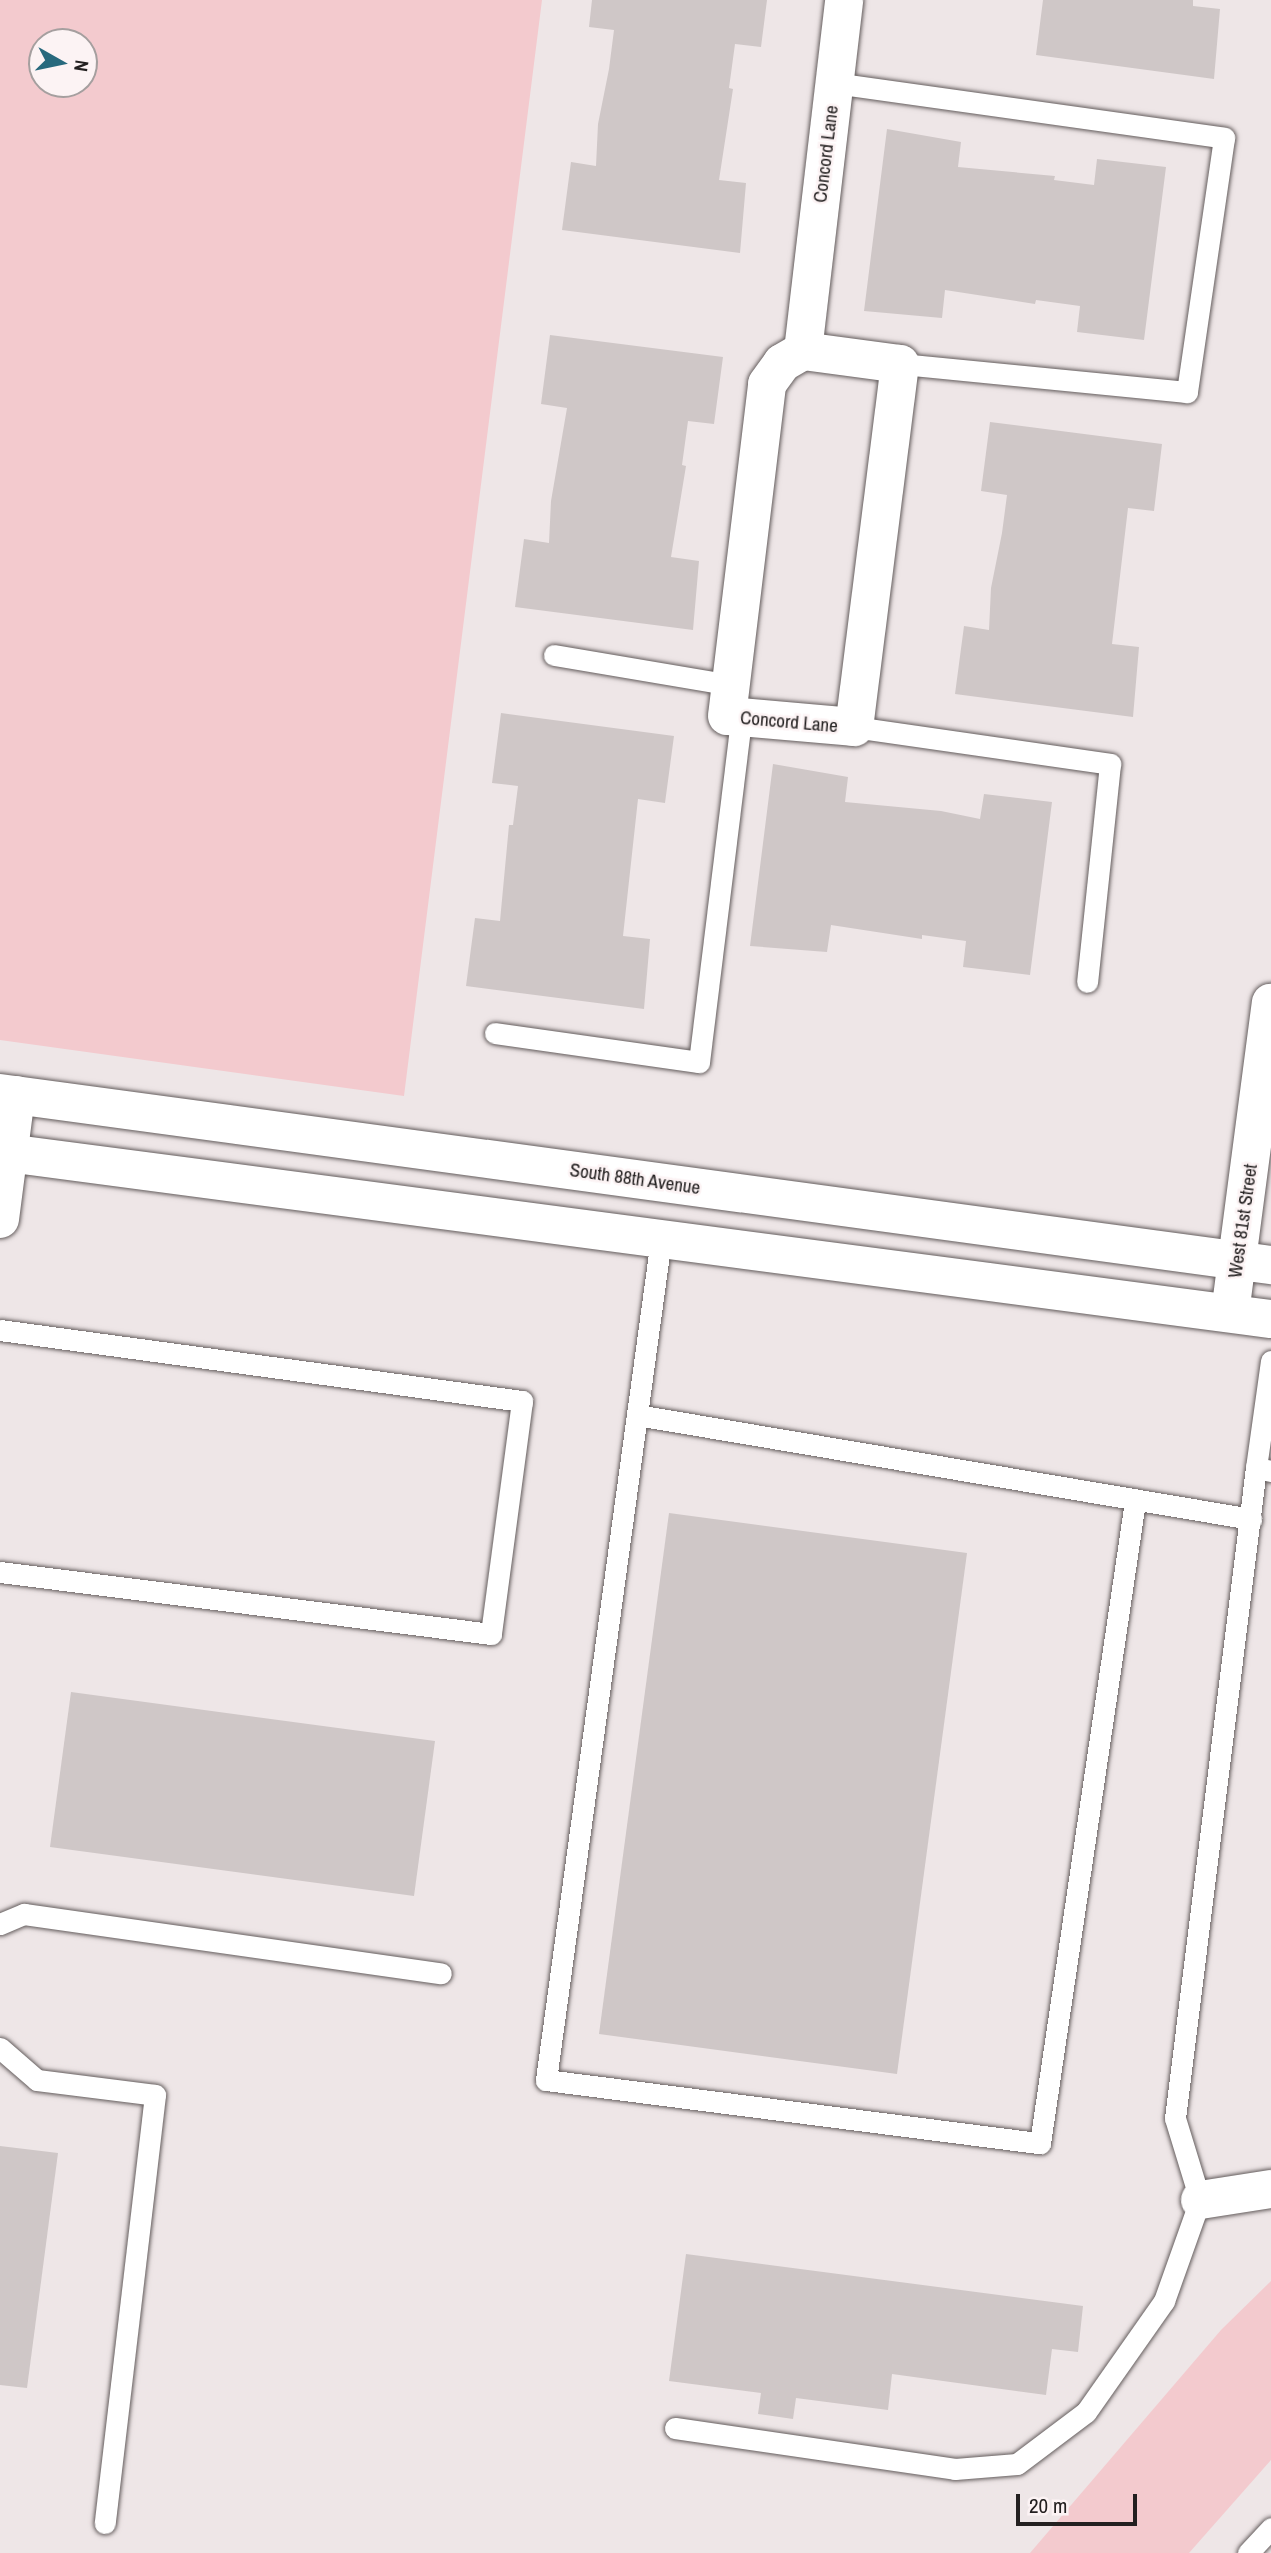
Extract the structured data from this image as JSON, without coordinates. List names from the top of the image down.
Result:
{
  "streets": {
    "street": ["Concord Lane", "South 88th Avenue", "West 81st Street"]
  },
  "crossings": [
    ["South 88th Avenue", "West 81st Street"]
  ],
  "scale_bar": "20 m",
  "north": "right"
}
